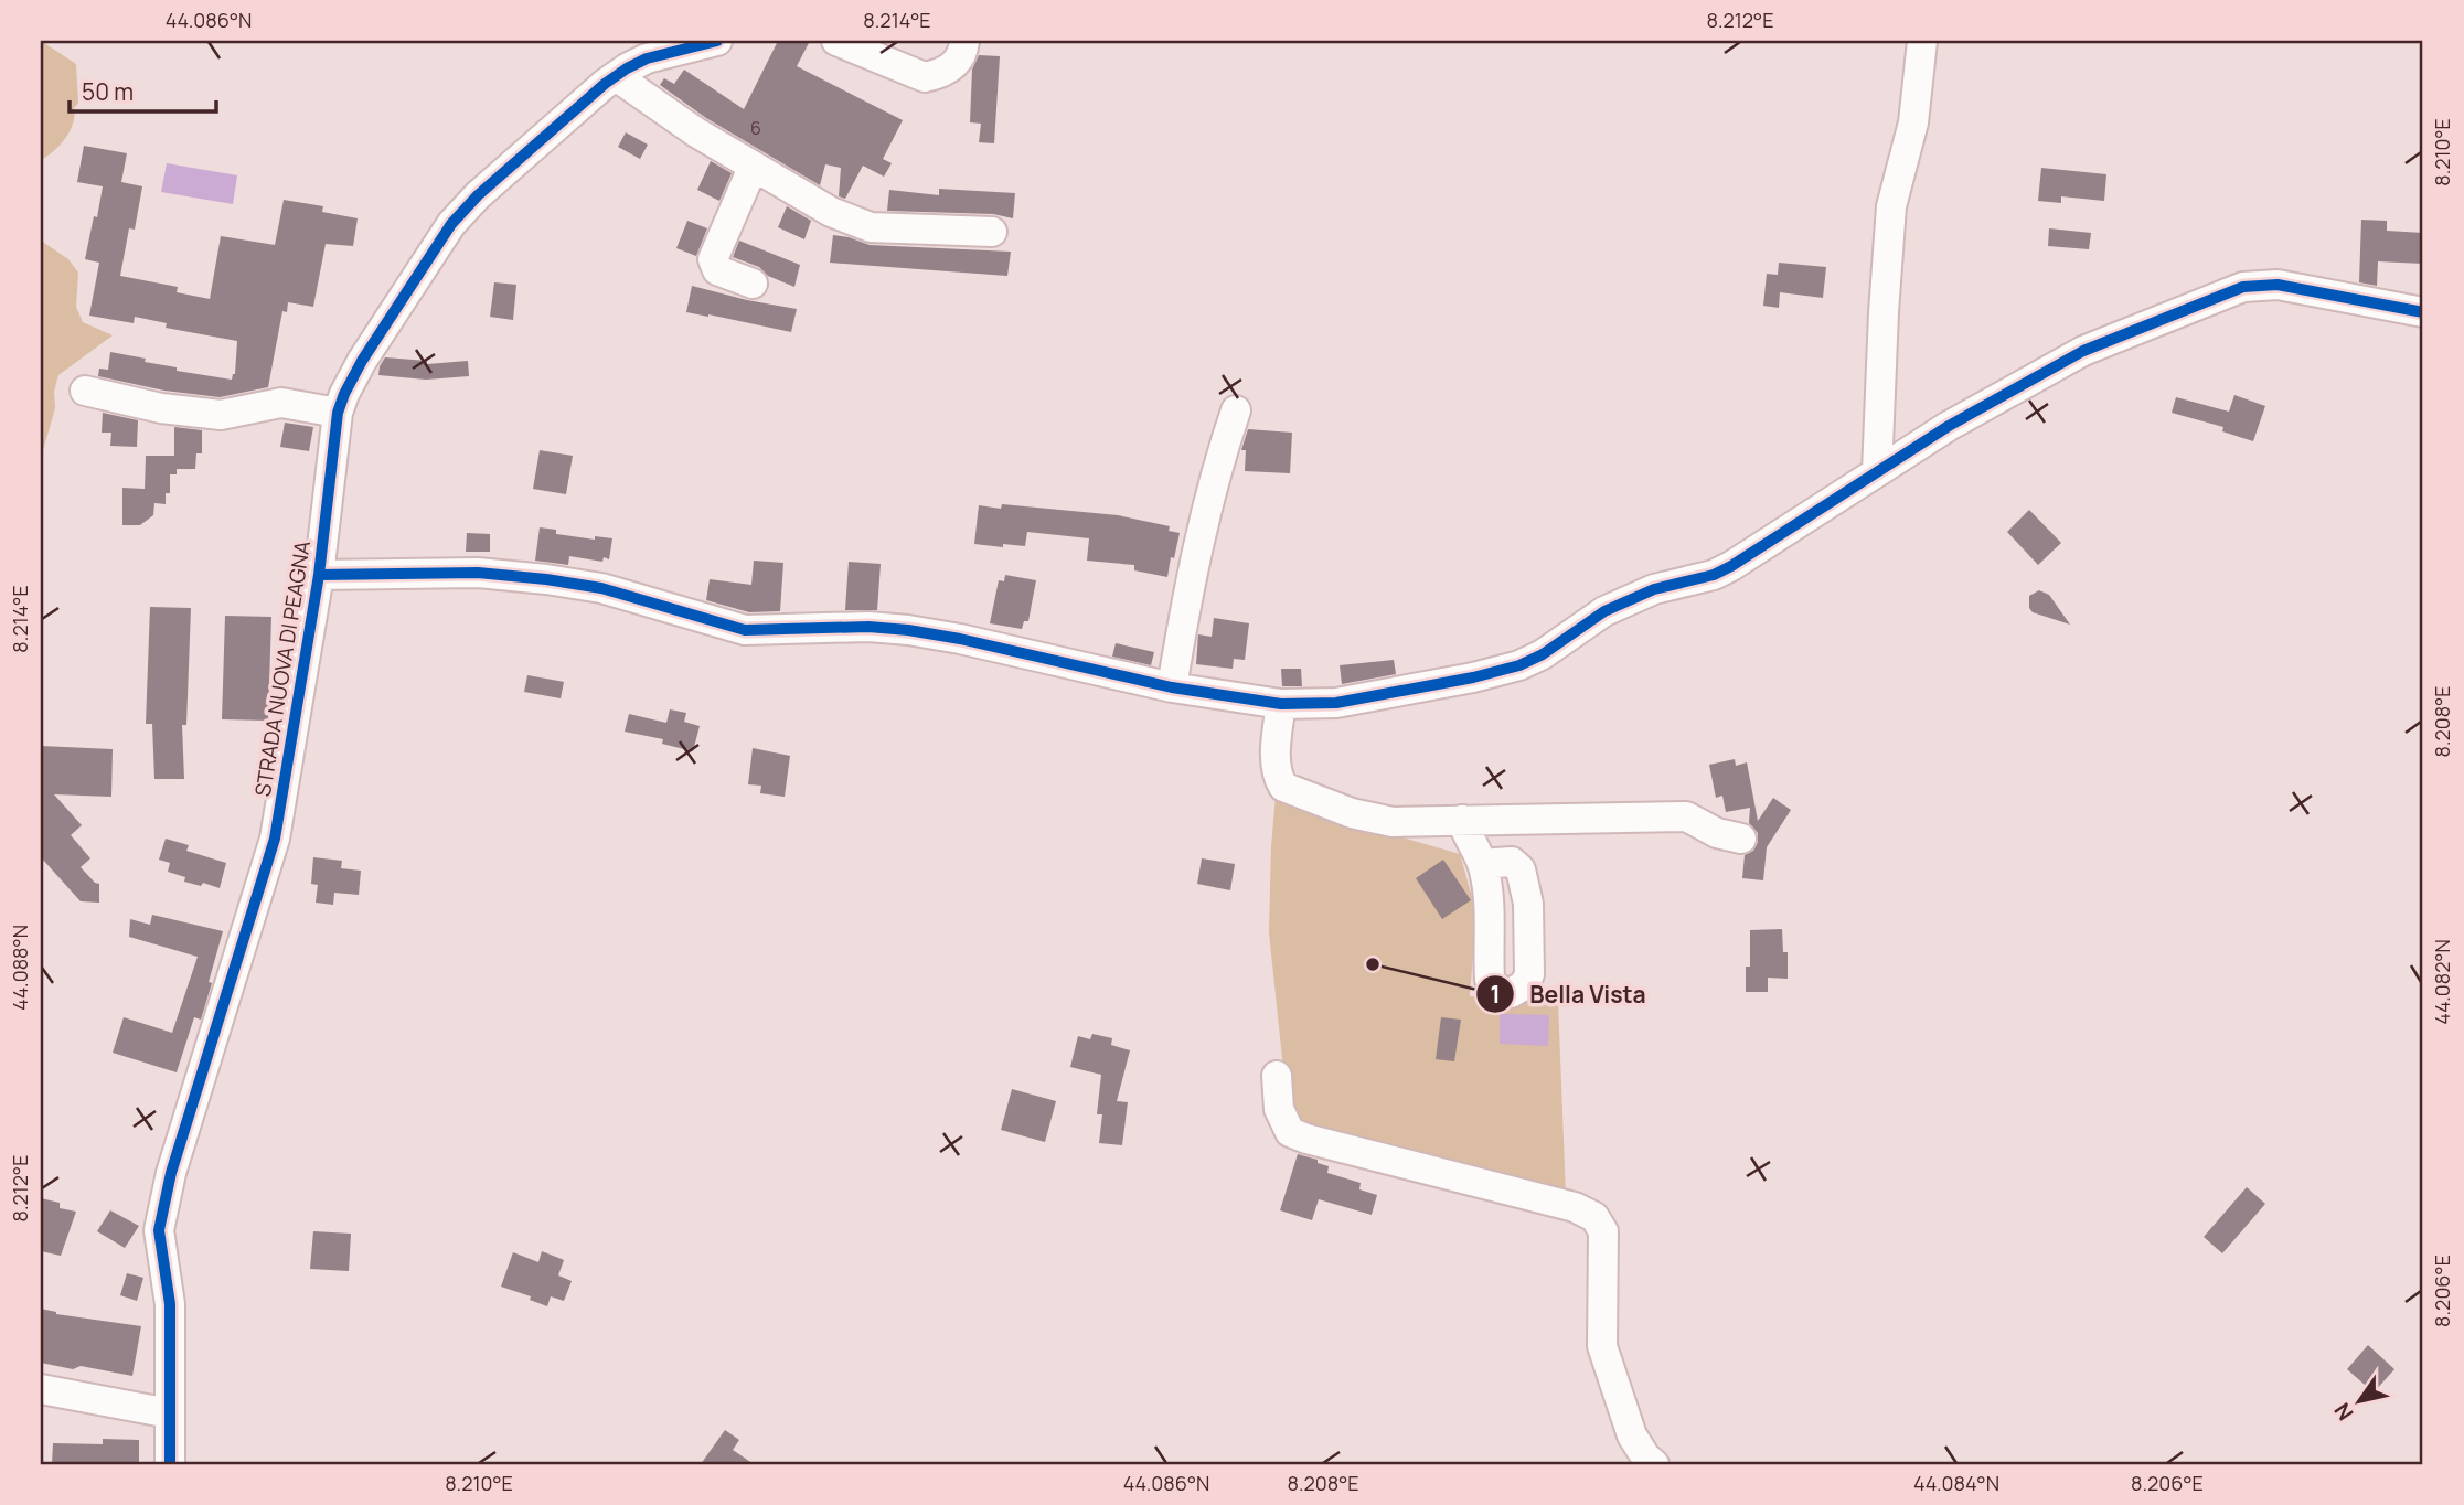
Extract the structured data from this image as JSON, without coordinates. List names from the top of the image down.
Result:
{
  "streets": {
    "street": ["STRADA NUOVA DI PEAGNA"]
  },
  "places": ["Bella Vista"],
  "house_numbers": ["6"],
  "scale_bar": "50 m",
  "north": "bottom left",
  "coordinates": [
    "44.086°N",
    "8.214°E",
    "8.212°E",
    "8.210°E",
    "8.208°E",
    "44.088°N",
    "44.082°N",
    "8.206°E",
    "44.084°N"
  ]
}
